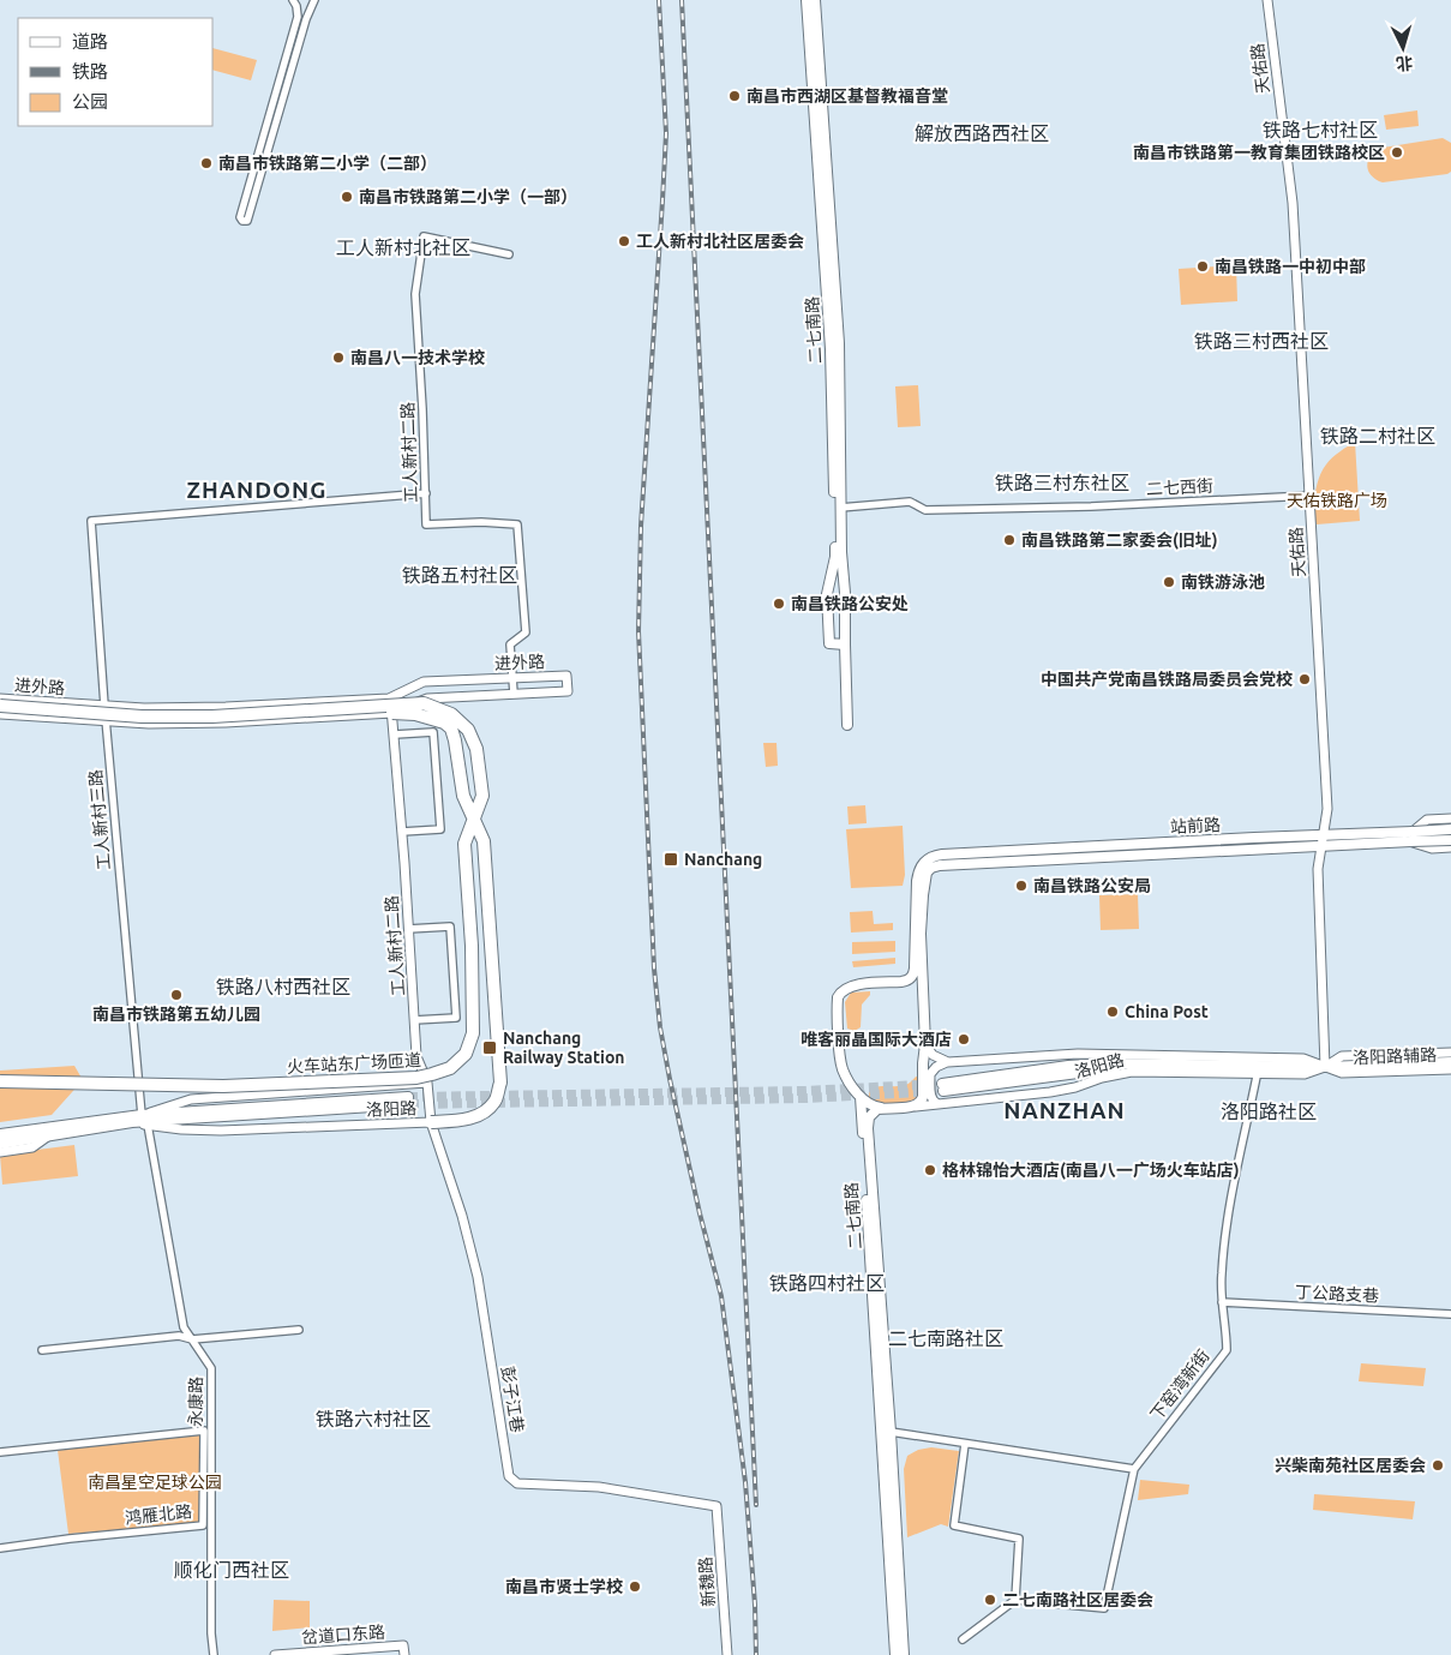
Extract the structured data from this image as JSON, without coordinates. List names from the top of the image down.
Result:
{
  "streets": {
    "highway": ["火车站东广场匝道"],
    "main road": ["二七南路", "站前路", "洛阳路"],
    "street": [
      "天佑路",
      "工人新村二路",
      "二七西街",
      "进外路",
      "工人新村三路",
      "洛阳路辅路",
      "丁公路支巷",
      "下窑湾新街",
      "彭子江巷",
      "永康路",
      "鸿雁北路",
      "新魏路",
      "岔道口东路"
    ]
  },
  "crossings": [
    ["天佑路", "二七西街"],
    ["天佑路", "站前路"],
    ["天佑路", "洛阳路辅路"],
    ["天佑路", "洛阳路"],
    ["二七南路", "二七西街"],
    ["二七南路", "站前路"],
    ["工人新村二路", "进外路"],
    ["工人新村二路", "工人新村三路"],
    ["工人新村二路", "洛阳路"],
    ["进外路", "工人新村三路"],
    ["工人新村三路", "洛阳路"],
    ["洛阳路辅路", "洛阳路"],
    ["洛阳路", "下窑湾新街"],
    ["洛阳路", "彭子江巷"],
    ["洛阳路", "永康路"],
    ["丁公路支巷", "下窑湾新街"],
    ["彭子江巷", "新魏路"]
  ],
  "districts": [
    "铁路七村社区",
    "解放西路西社区",
    "工人新村北社区",
    "铁路三村西社区",
    "铁路二村社区",
    "铁路三村东社区",
    "ZHANDONG",
    "铁路五村社区",
    "铁路八村西社区",
    "NANZHAN",
    "洛阳路社区",
    "铁路四村社区",
    "二七南路社区",
    "铁路六村社区",
    "顺化门西社区"
  ],
  "parks": ["天佑铁路广场", "南昌星空足球公园"],
  "places": {
    "other": [
      "南昌市西湖区基督教福音堂",
      "南昌市铁路第一教育集团铁路校区",
      "南昌市铁路第二小学（二部）",
      "南昌市铁路第二小学（一部）",
      "工人新村北社区居委会",
      "南昌铁路一中初中部",
      "南昌八一技术学校",
      "南昌铁路第二家委会(旧址)",
      "南铁游泳池",
      "南昌铁路公安处",
      "中国共产党南昌铁路局委员会党校",
      "南昌铁路公安局",
      "南昌市铁路第五幼儿园",
      "China Post",
      "唯客丽晶国际大酒店",
      "格林锦怡大酒店(南昌八一广场火车站店)",
      "兴柴南苑社区居委会",
      "南昌市贤士学校",
      "二七南路社区居委会"
    ],
    "transit": ["Nanchang", "Nanchang Railway Station"]
  },
  "legend": ["道路", "铁路", "公园"],
  "north": "bottom"
}
